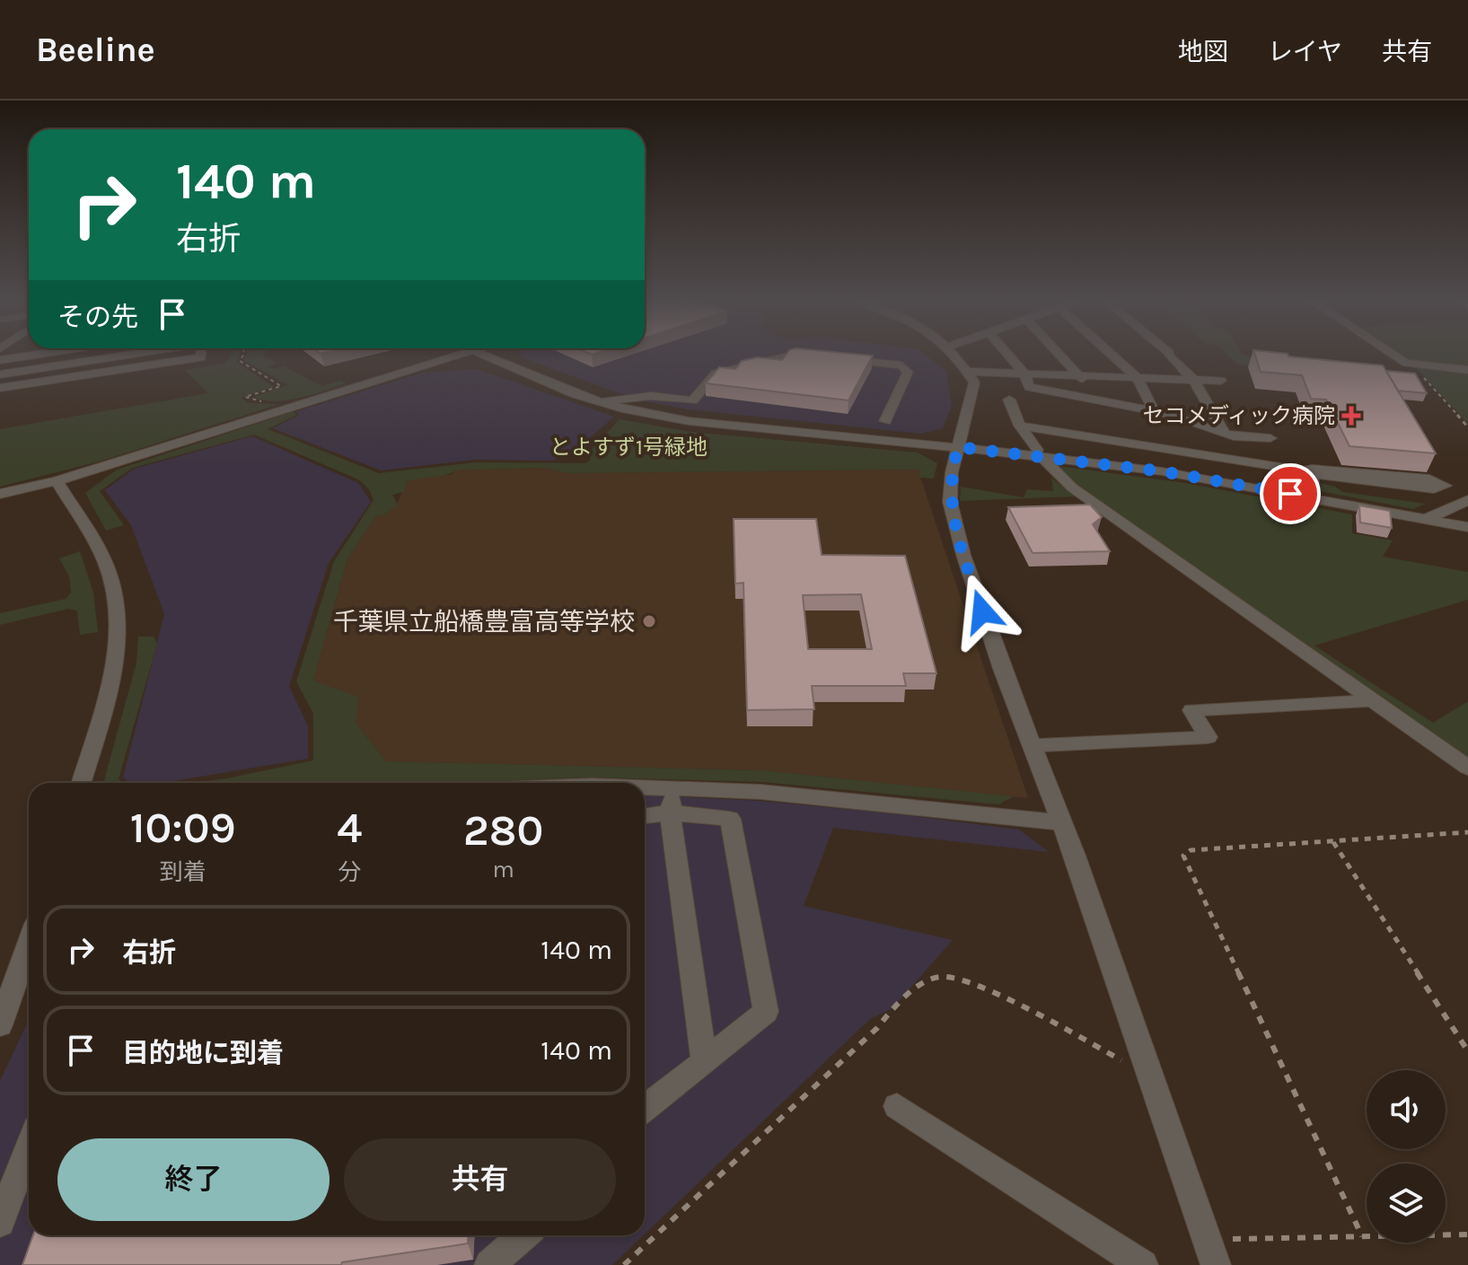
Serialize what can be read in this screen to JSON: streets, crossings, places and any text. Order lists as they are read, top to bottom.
{
  "parks": ["とよすず1号緑地"],
  "places": {
    "health": ["セコメディック病院"],
    "other": ["千葉県立船橋豊富高等学校"]
  },
  "page": {
    "header": "Beeline",
    "nav": ["地図", "レイヤ", "共有"],
    "turn": ["140 m", "右折"],
    "then": "その先",
    "eta": [
      "10:09",
      "到着",
      "4",
      "分",
      "280",
      "m"
    ],
    "list": [
      {
        "name": "右折",
        "value": "140 m"
      },
      {
        "name": "目的地に到着",
        "value": "140 m"
      }
    ],
    "buttons": ["終了", "共有"]
  }
}
